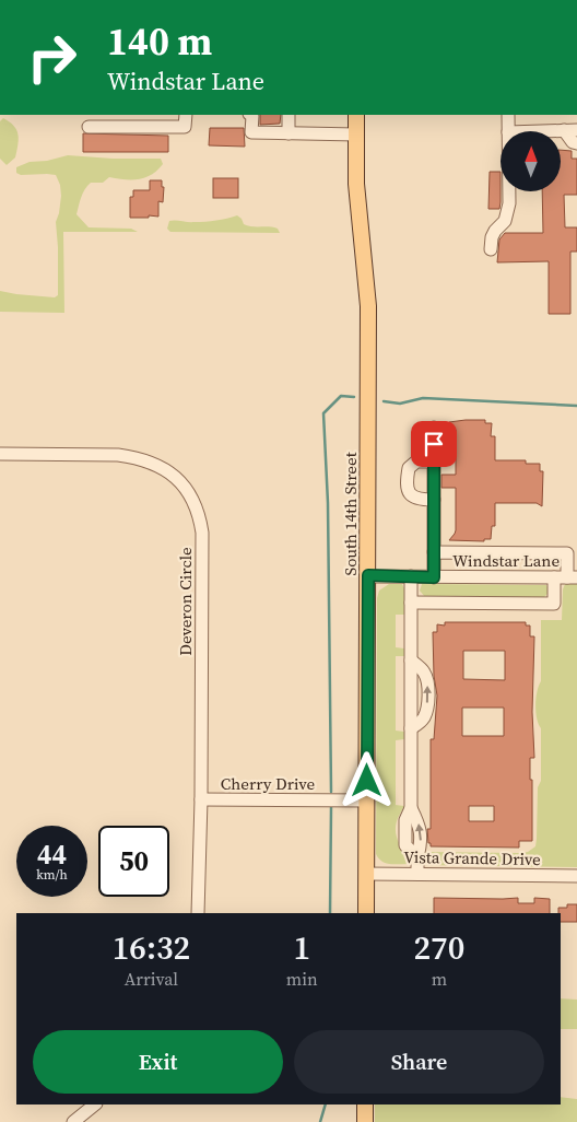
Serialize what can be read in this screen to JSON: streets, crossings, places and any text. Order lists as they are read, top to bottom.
{
  "streets": {
    "main road": ["South 14th Street"],
    "street": [
      "Windstar Lane",
      "Deveron Circle",
      "Cherry Drive",
      "Vista Grande Drive"
    ]
  },
  "crossings": [
    ["South 14th Street", "Windstar Lane"],
    ["South 14th Street", "Cherry Drive"],
    ["South 14th Street", "Vista Grande Drive"],
    ["Deveron Circle", "Cherry Drive"]
  ],
  "north": "top",
  "page": {
    "turn": ["140 m", "Windstar Lane"],
    "speed": "44 km/h",
    "limit": "50",
    "eta": [
      "16:32",
      "Arrival",
      "1",
      "min",
      "270",
      "m"
    ],
    "buttons": ["Exit", "Share"]
  }
}
